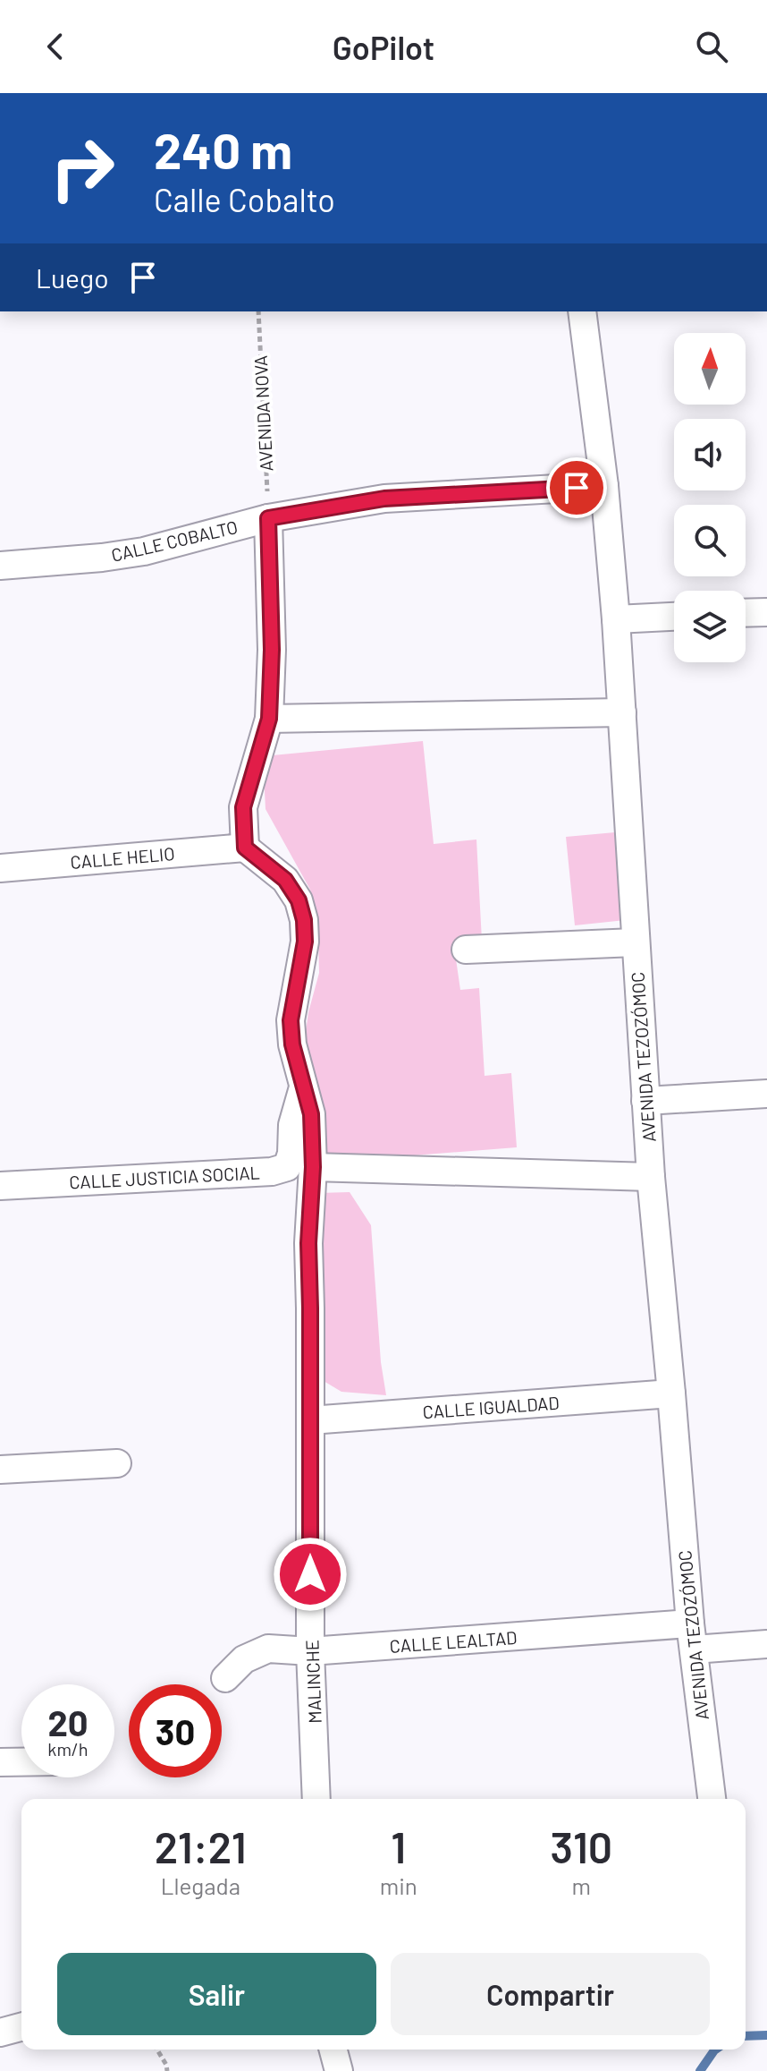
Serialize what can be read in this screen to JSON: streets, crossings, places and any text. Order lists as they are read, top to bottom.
{
  "streets": {
    "street": [
      "CALLE COBALTO",
      "CALLE HELIO",
      "AVENIDA TEZOZÓMOC",
      "CALLE JUSTICIA SOCIAL",
      "CALLE IGUALDAD",
      "CALLE LEALTAD",
      "MALINCHE"
    ],
    "path": ["AVENIDA NOVA"]
  },
  "crossings": [
    ["AVENIDA NOVA", "CALLE COBALTO"],
    ["CALLE COBALTO", "AVENIDA TEZOZÓMOC"],
    ["CALLE HELIO", "MALINCHE"],
    ["AVENIDA TEZOZÓMOC", "CALLE IGUALDAD"],
    ["AVENIDA TEZOZÓMOC", "CALLE LEALTAD"],
    ["CALLE JUSTICIA SOCIAL", "MALINCHE"],
    ["CALLE IGUALDAD", "MALINCHE"],
    ["CALLE LEALTAD", "MALINCHE"]
  ],
  "north": "top",
  "page": {
    "header": "GoPilot",
    "turn": ["240 m", "Calle Cobalto"],
    "then": "Luego",
    "speed": "20 km/h",
    "limit": "30",
    "eta": [
      "21:21",
      "Llegada",
      "1",
      "min",
      "310",
      "m"
    ],
    "buttons": ["Salir", "Compartir"]
  }
}
